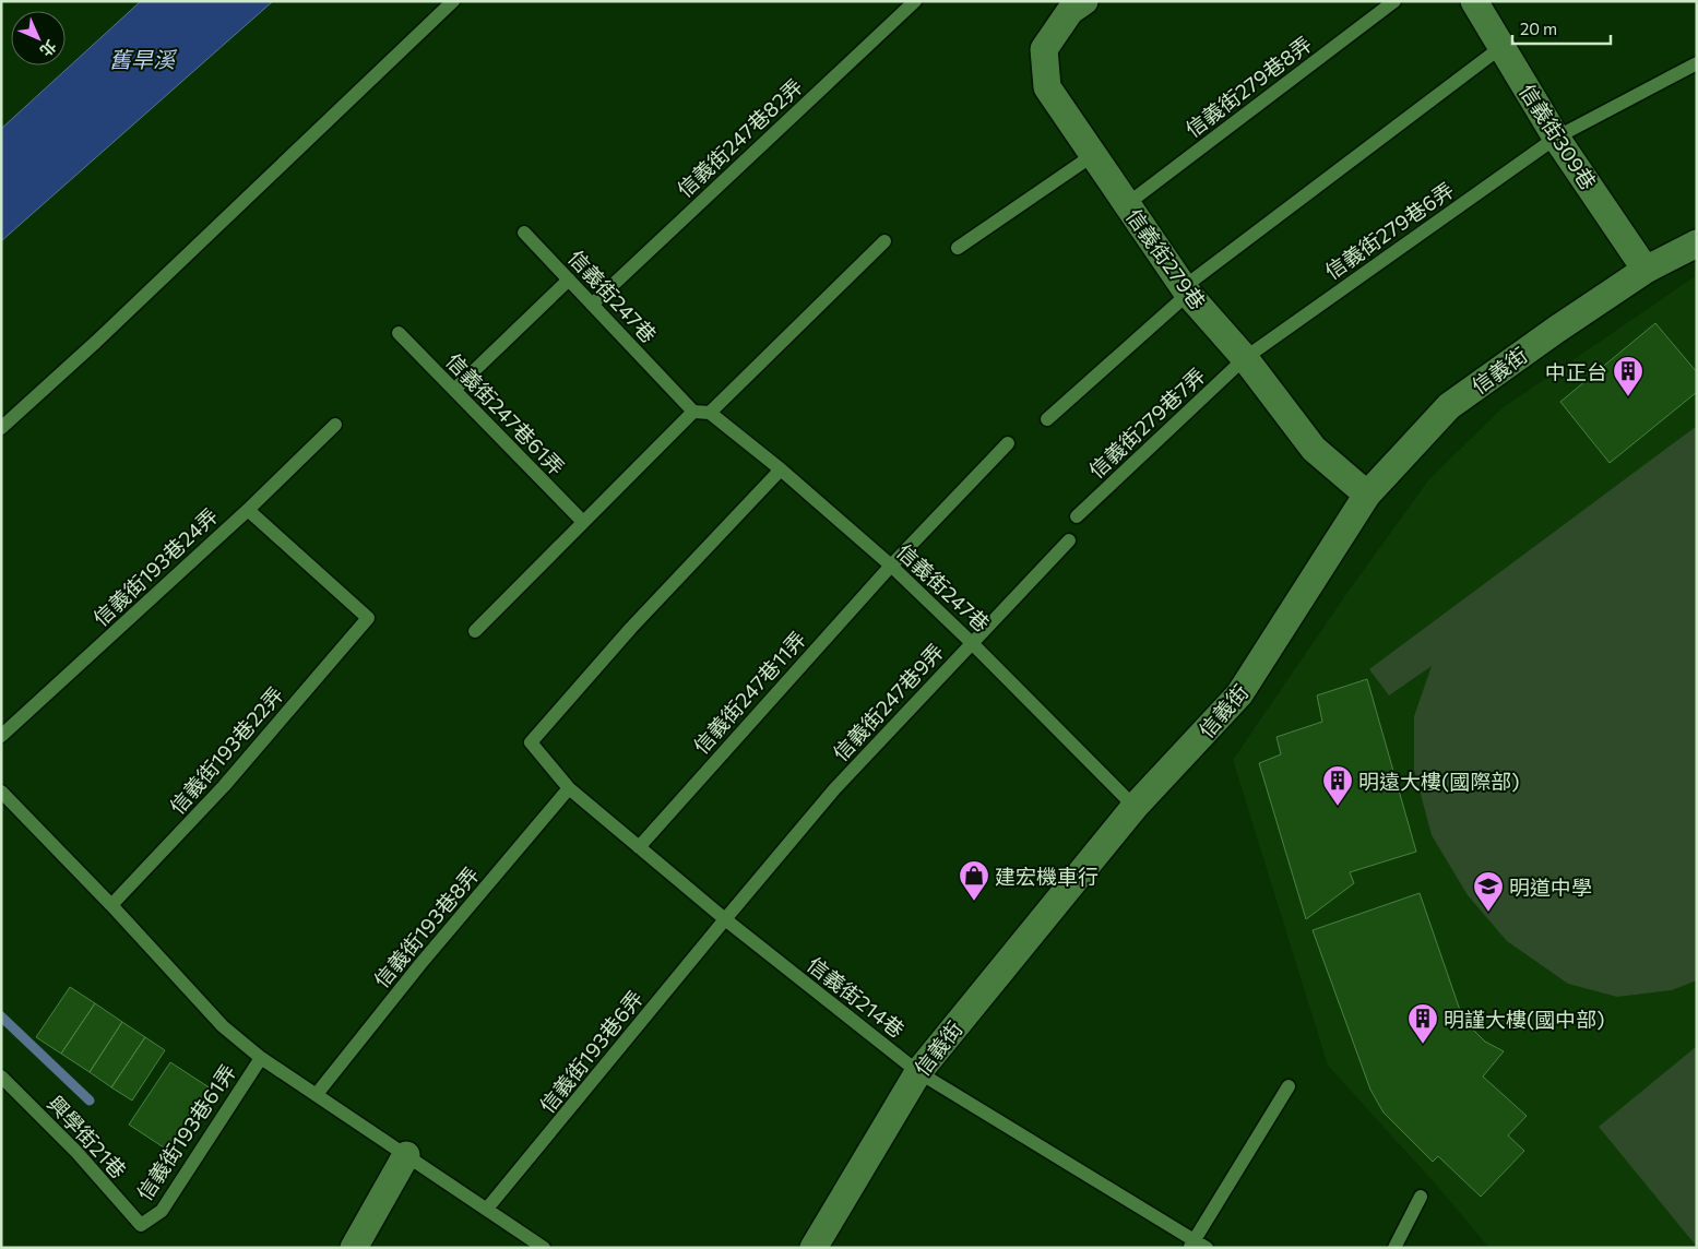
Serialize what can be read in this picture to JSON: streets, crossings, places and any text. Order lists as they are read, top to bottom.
{
  "streets": {
    "street": ["信義街309巷", "信義街279巷", "信義街"],
    "lane": [
      "信義街279巷8弄",
      "信義街247巷82弄",
      "信義街279巷6弄",
      "信義街247巷",
      "信義街247巷61弄",
      "信義街279巷7弄",
      "信義街193巷24弄",
      "信義街247巷11弄",
      "信義街247巷9弄",
      "信義街193巷22弄",
      "信義街193巷8弄",
      "信義街214巷",
      "信義街193巷6弄",
      "信義街193巷61弄",
      "興學街21巷"
    ]
  },
  "crossings": [
    ["信義街279巷8弄", "信義街279巷"],
    ["信義街309巷", "信義街279巷6弄"],
    ["信義街309巷", "信義街"],
    ["信義街247巷82弄", "信義街247巷"],
    ["信義街279巷6弄", "信義街279巷"],
    ["信義街279巷6弄", "信義街279巷7弄"],
    ["信義街279巷", "信義街"],
    ["信義街279巷", "信義街279巷7弄"],
    ["信義街247巷", "信義街"],
    ["信義街247巷", "信義街247巷11弄"],
    ["信義街247巷", "信義街247巷9弄"],
    ["信義街247巷", "信義街214巷"],
    ["信義街", "信義街214巷"],
    ["信義街193巷24弄", "信義街193巷22弄"],
    ["信義街247巷11弄", "信義街214巷"],
    ["信義街247巷9弄", "信義街214巷"],
    ["信義街247巷9弄", "信義街193巷6弄"],
    ["信義街193巷8弄", "信義街214巷"],
    ["信義街214巷", "信義街193巷6弄"],
    ["信義街193巷61弄", "興學街21巷"]
  ],
  "water": ["舊旱溪"],
  "places": {
    "building": ["中正台", "明遠大樓(國際部)", "明謹大樓(國中部)"],
    "shop": ["建宏機車行"],
    "school or university": ["明道中學"]
  },
  "scale_bar": "20 m",
  "north": "bottom right"
}
